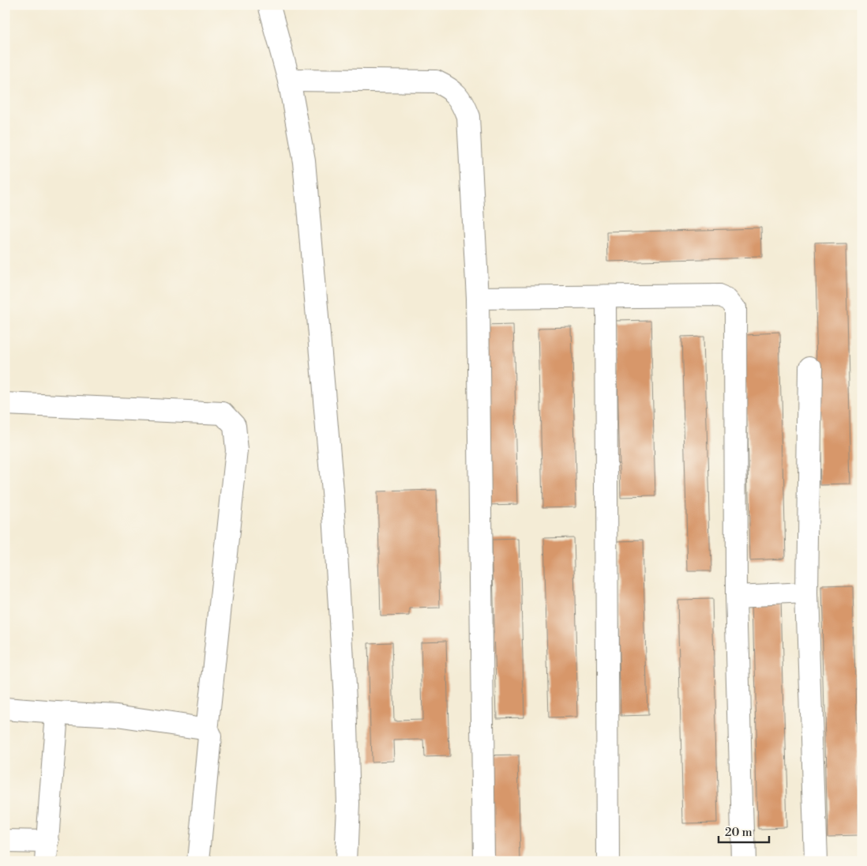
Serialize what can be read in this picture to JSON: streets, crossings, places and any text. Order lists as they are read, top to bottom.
{
  "scale_bar": "20 m"
}
